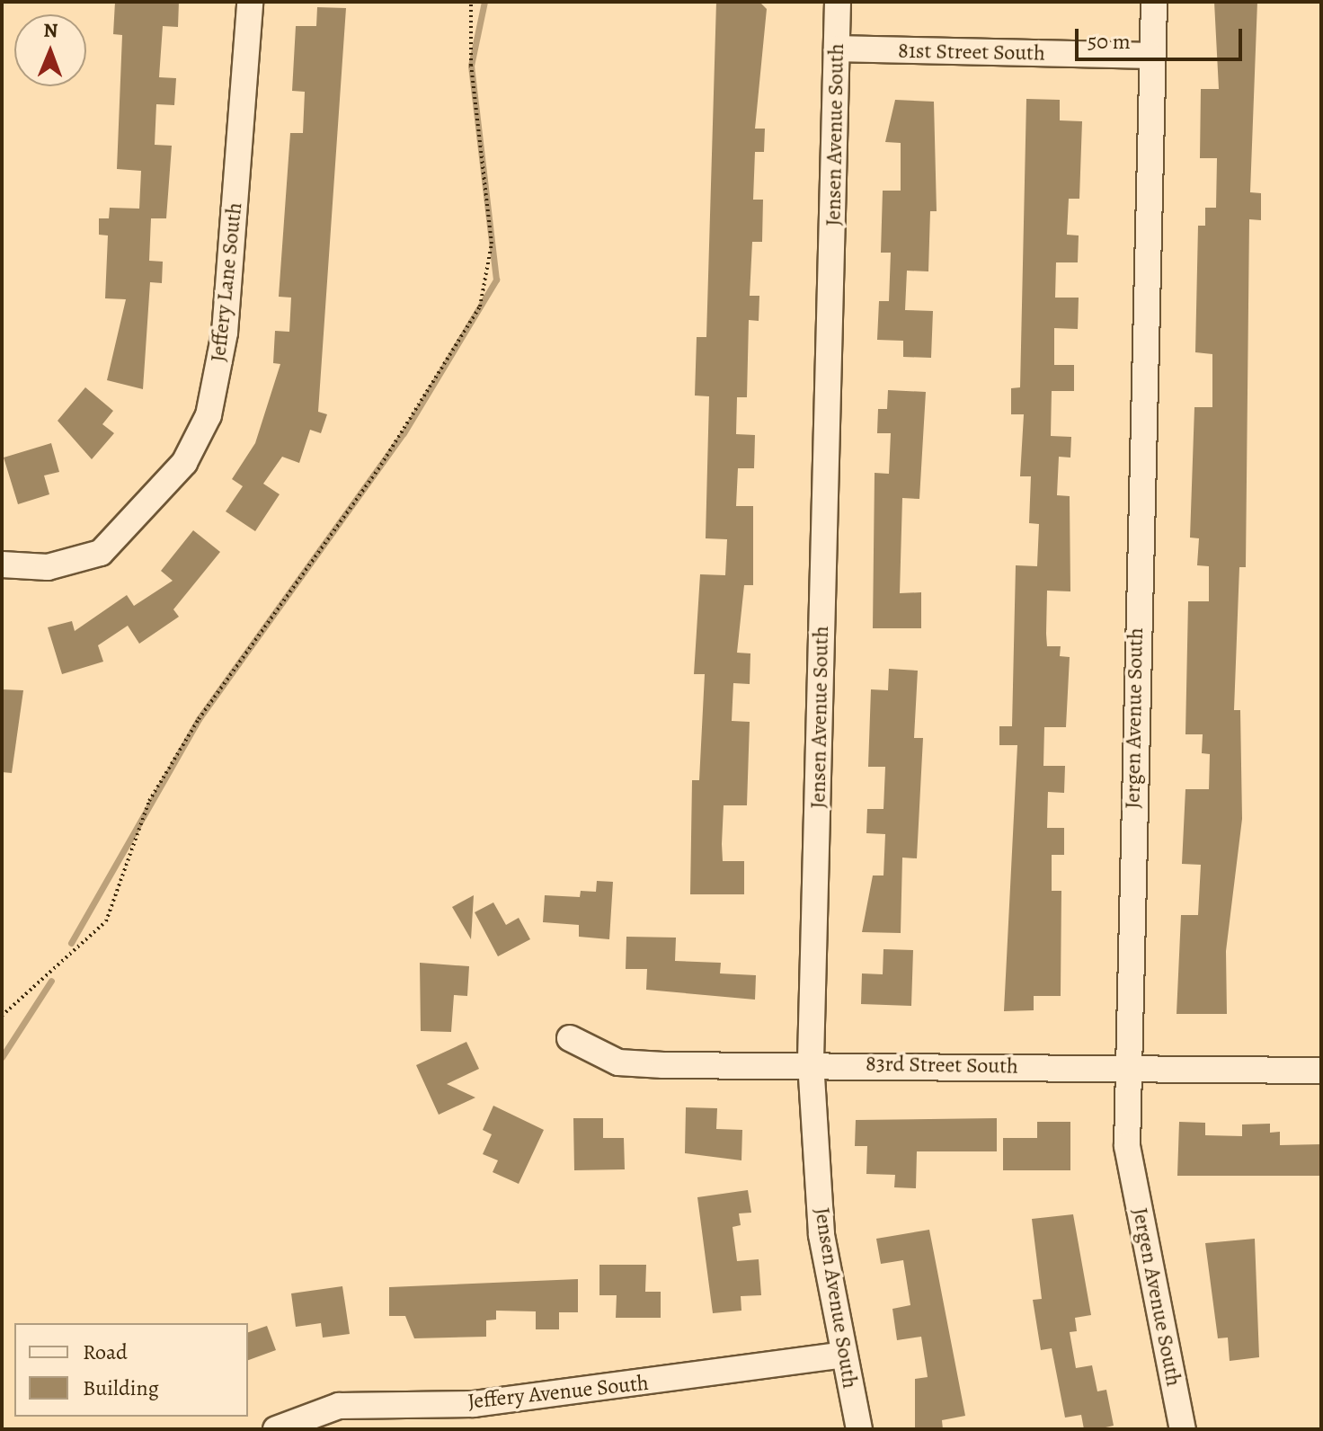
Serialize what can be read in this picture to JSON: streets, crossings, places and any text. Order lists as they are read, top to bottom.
{
  "streets": {
    "street": [
      "81st Street South",
      "Jensen Avenue South",
      "Jeffery Lane South",
      "Jergen Avenue South",
      "83rd Street South",
      "Jeffery Avenue South"
    ]
  },
  "crossings": [
    ["81st Street South", "Jensen Avenue South"],
    ["81st Street South", "Jergen Avenue South"],
    ["Jensen Avenue South", "83rd Street South"],
    ["Jensen Avenue South", "Jeffery Avenue South"],
    ["Jergen Avenue South", "83rd Street South"]
  ],
  "legend": ["Road", "Building"],
  "scale_bar": "50 m",
  "north": "top"
}
